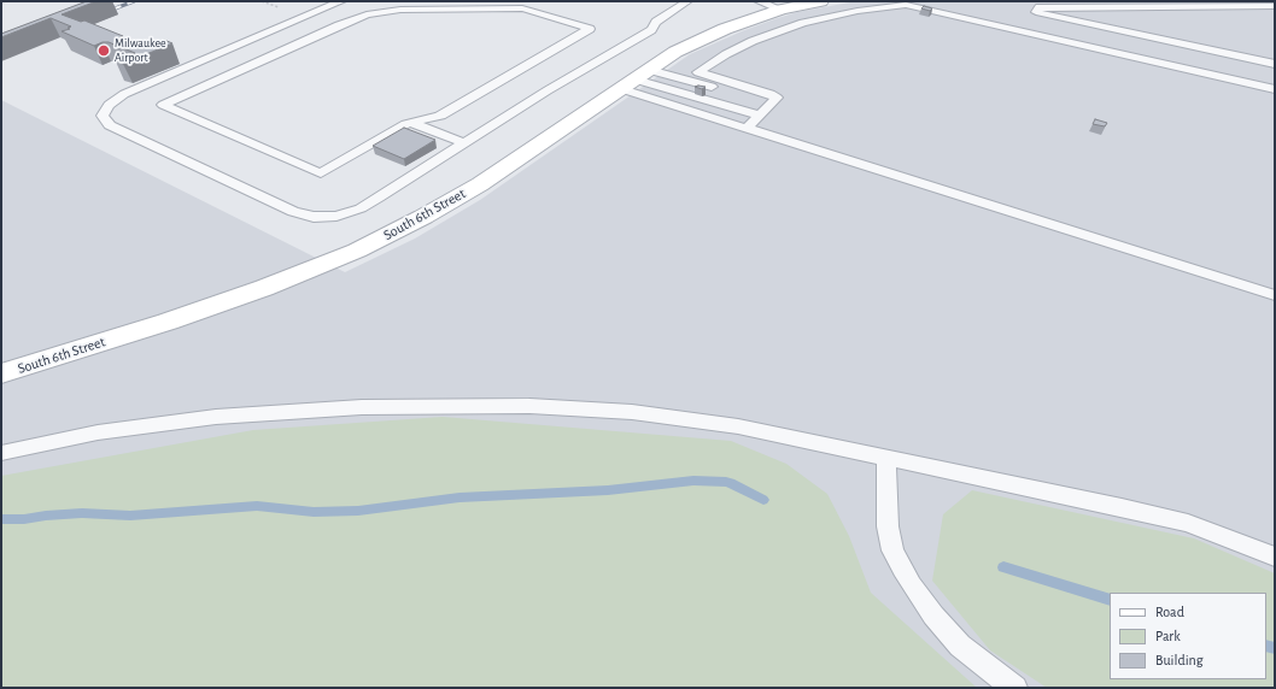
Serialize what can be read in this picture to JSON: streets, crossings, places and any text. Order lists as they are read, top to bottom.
{
  "streets": {
    "street": ["South 6th Street"]
  },
  "places": ["Milwaukee Airport"],
  "legend": ["Road", "Park", "Building"]
}
